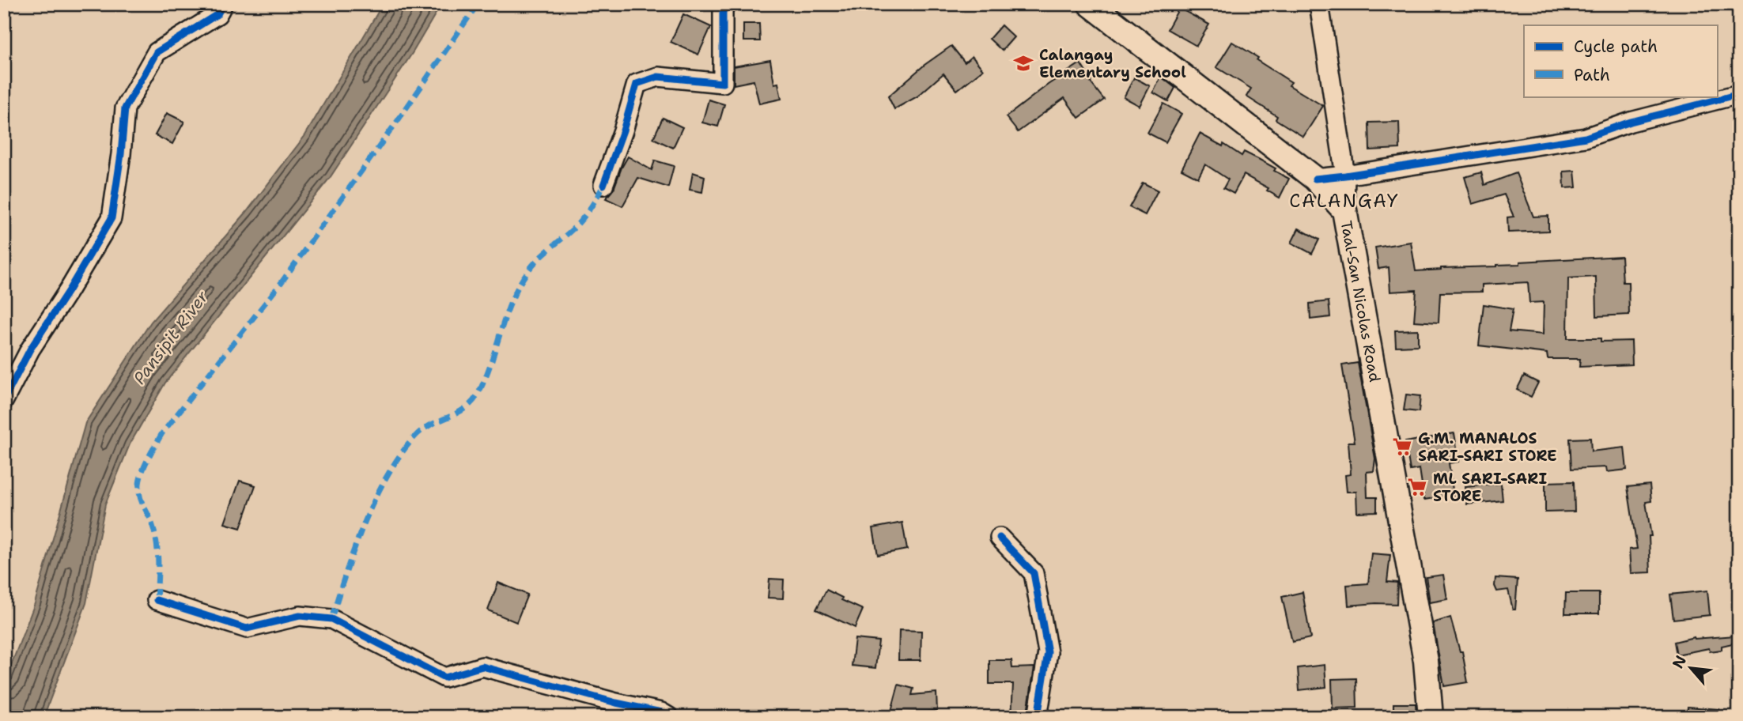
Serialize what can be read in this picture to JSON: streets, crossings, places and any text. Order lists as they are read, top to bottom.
{
  "streets": {
    "main road": ["Taal-San Nicolas Road"]
  },
  "districts": ["CALANGAY"],
  "water": ["Pansipit River"],
  "places": {
    "school or university": ["Calangay Elementary School"],
    "supermarket": ["G.M. MANALOS SARI-SARI STORE", "ML SARI-SARI STORE"]
  },
  "legend": ["Cycle path", "Path"],
  "north": "top left"
}
